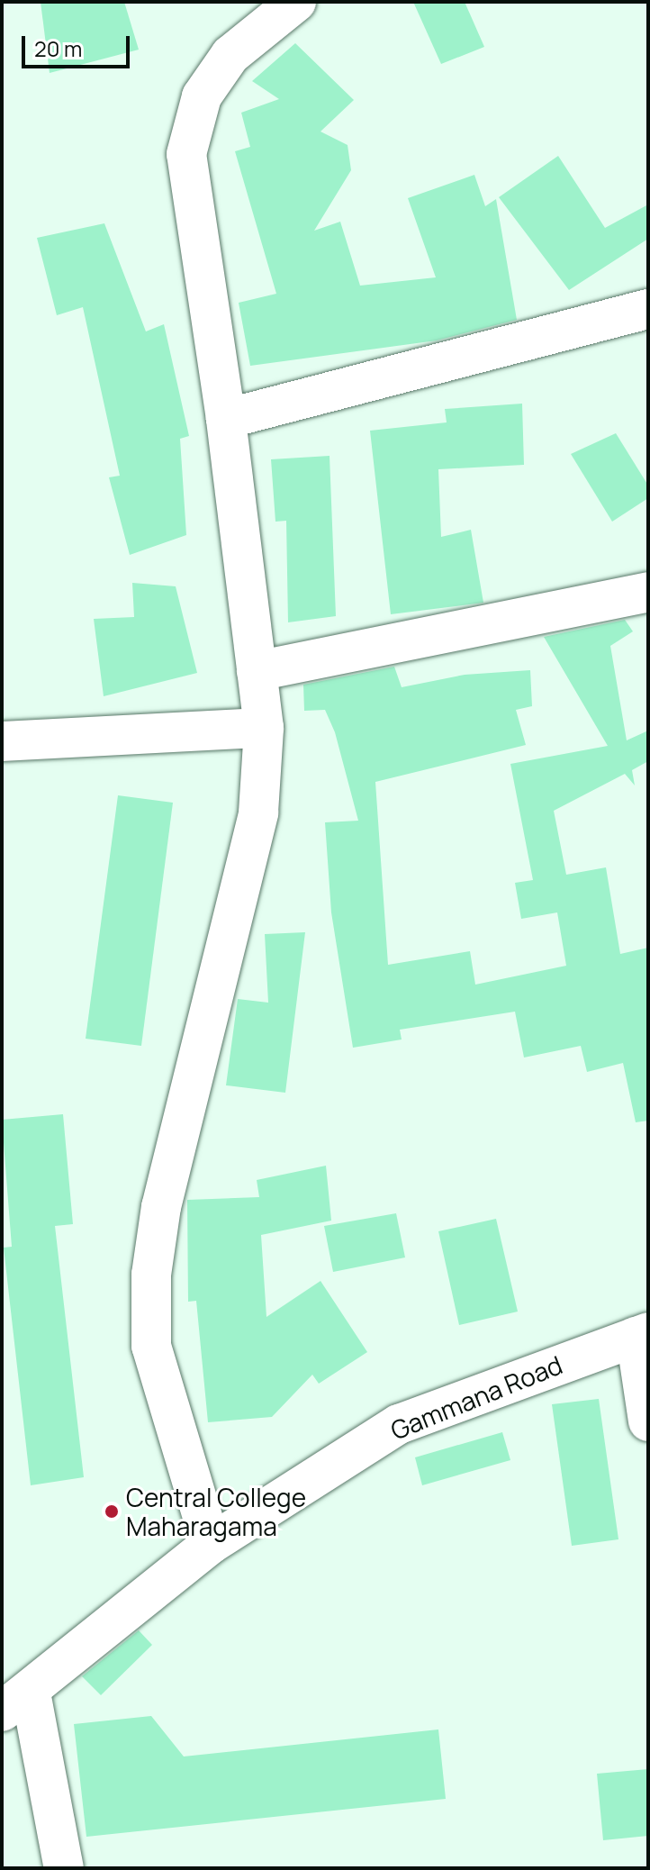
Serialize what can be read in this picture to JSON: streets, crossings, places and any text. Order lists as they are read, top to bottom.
{
  "streets": {
    "street": ["Gammana Road"]
  },
  "places": ["Central College Maharagama"],
  "scale_bar": "20 m"
}
